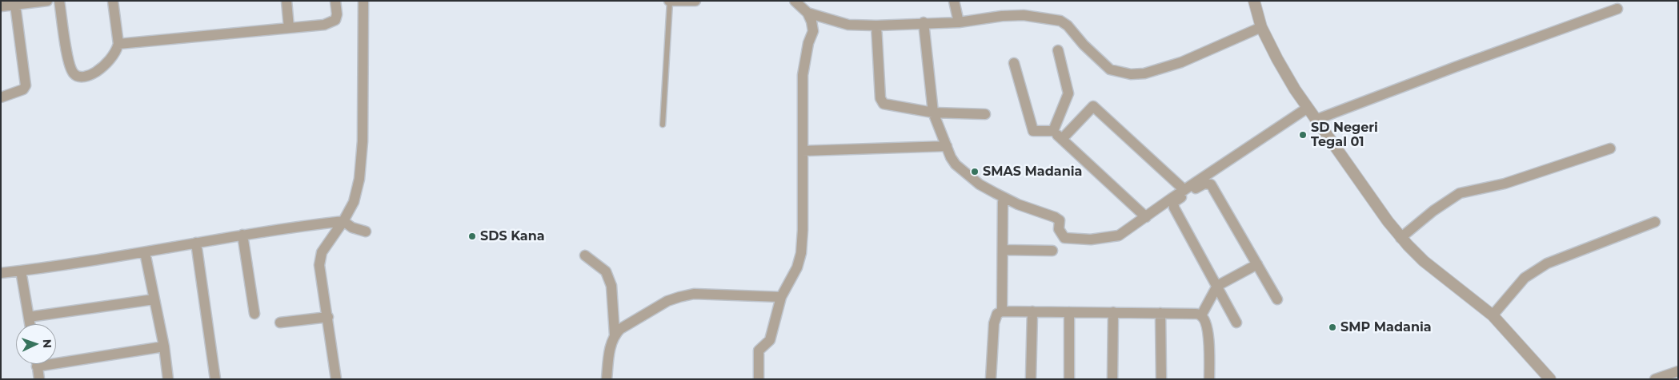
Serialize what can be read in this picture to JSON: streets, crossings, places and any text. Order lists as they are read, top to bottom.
{
  "places": [
    "SD Negeri Tegal 01",
    "SMAS Madania",
    "SDS Kana",
    "SMP Madania"
  ],
  "north": "right"
}
